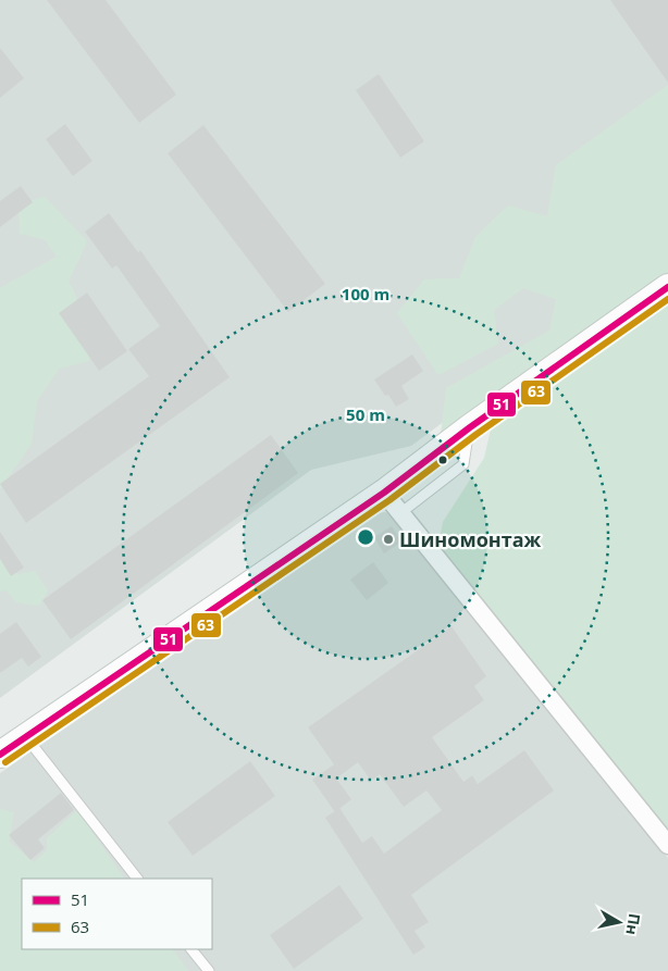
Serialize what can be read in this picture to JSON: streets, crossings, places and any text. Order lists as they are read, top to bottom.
{
  "places": ["Шиномонтаж"],
  "lines": ["transit line 51", "transit line 63"],
  "legend": ["51", "63"],
  "north": "right",
  "rings": ["100 m", "50 m"]
}
